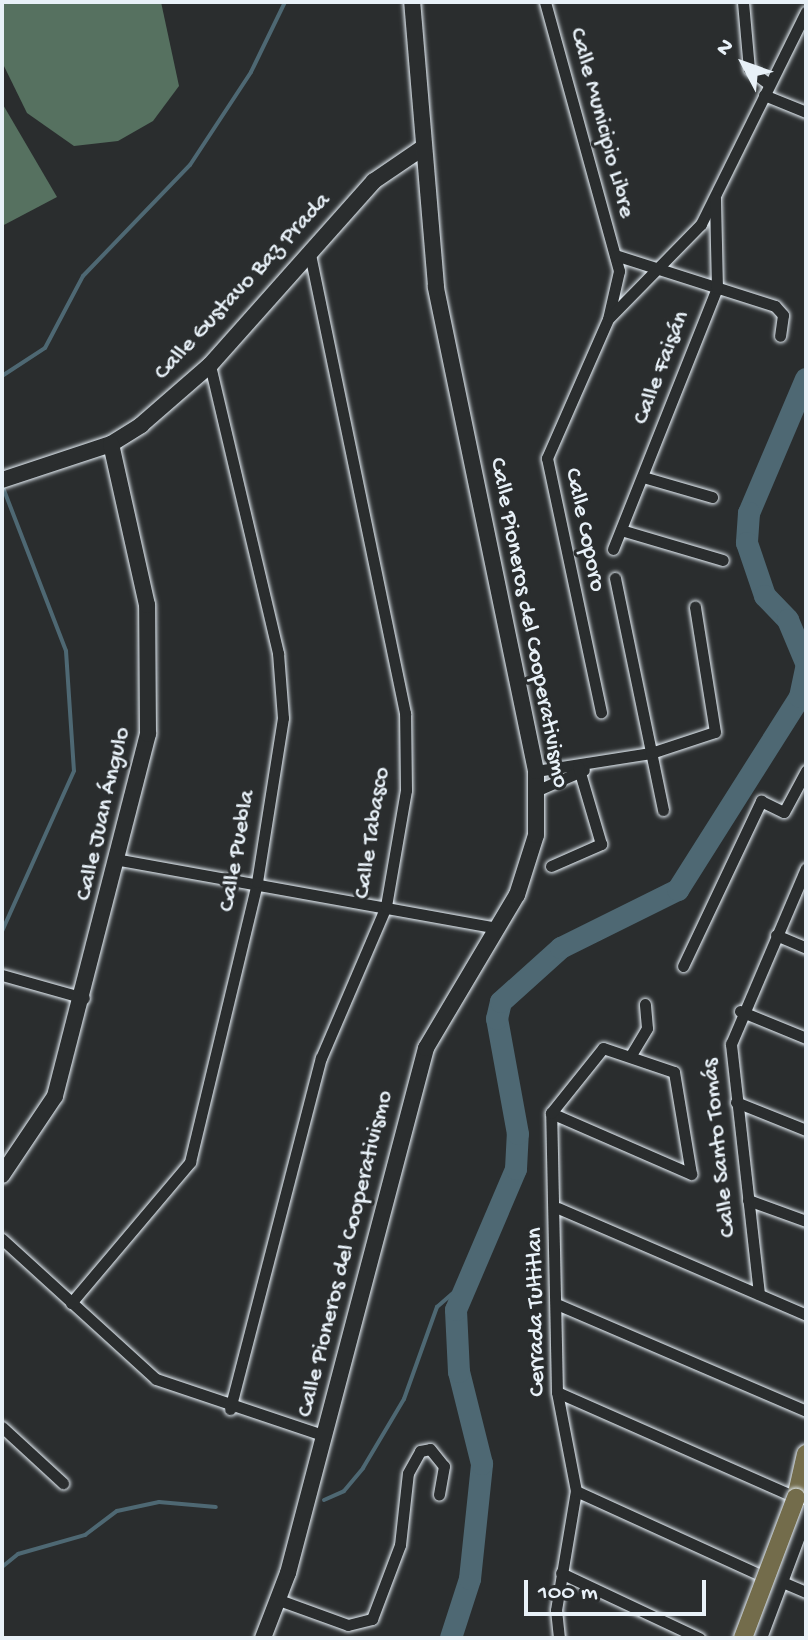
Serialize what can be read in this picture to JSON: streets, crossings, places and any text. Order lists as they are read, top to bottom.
{
  "streets": {
    "street": [
      "Calle Municipio Libre",
      "Calle Gustavo Baz Prada",
      "Calle Faisán",
      "Calle Coporo",
      "Calle Pioneros del Cooperativismo",
      "Calle Juan Ángulo",
      "Calle Tabasco",
      "Calle Puebla",
      "Calle Santo Tomás",
      "Cerrada Tultitlan"
    ]
  },
  "crossings": [
    ["Calle Municipio Libre", "Calle Coporo"],
    ["Calle Gustavo Baz Prada", "Calle Pioneros del Cooperativismo"],
    ["Calle Gustavo Baz Prada", "Calle Juan Ángulo"],
    ["Calle Gustavo Baz Prada", "Calle Tabasco"],
    ["Calle Gustavo Baz Prada", "Calle Puebla"],
    ["Calle Faisán", "Calle Coporo"]
  ],
  "scale_bar": "100 m",
  "north": "top left"
}
